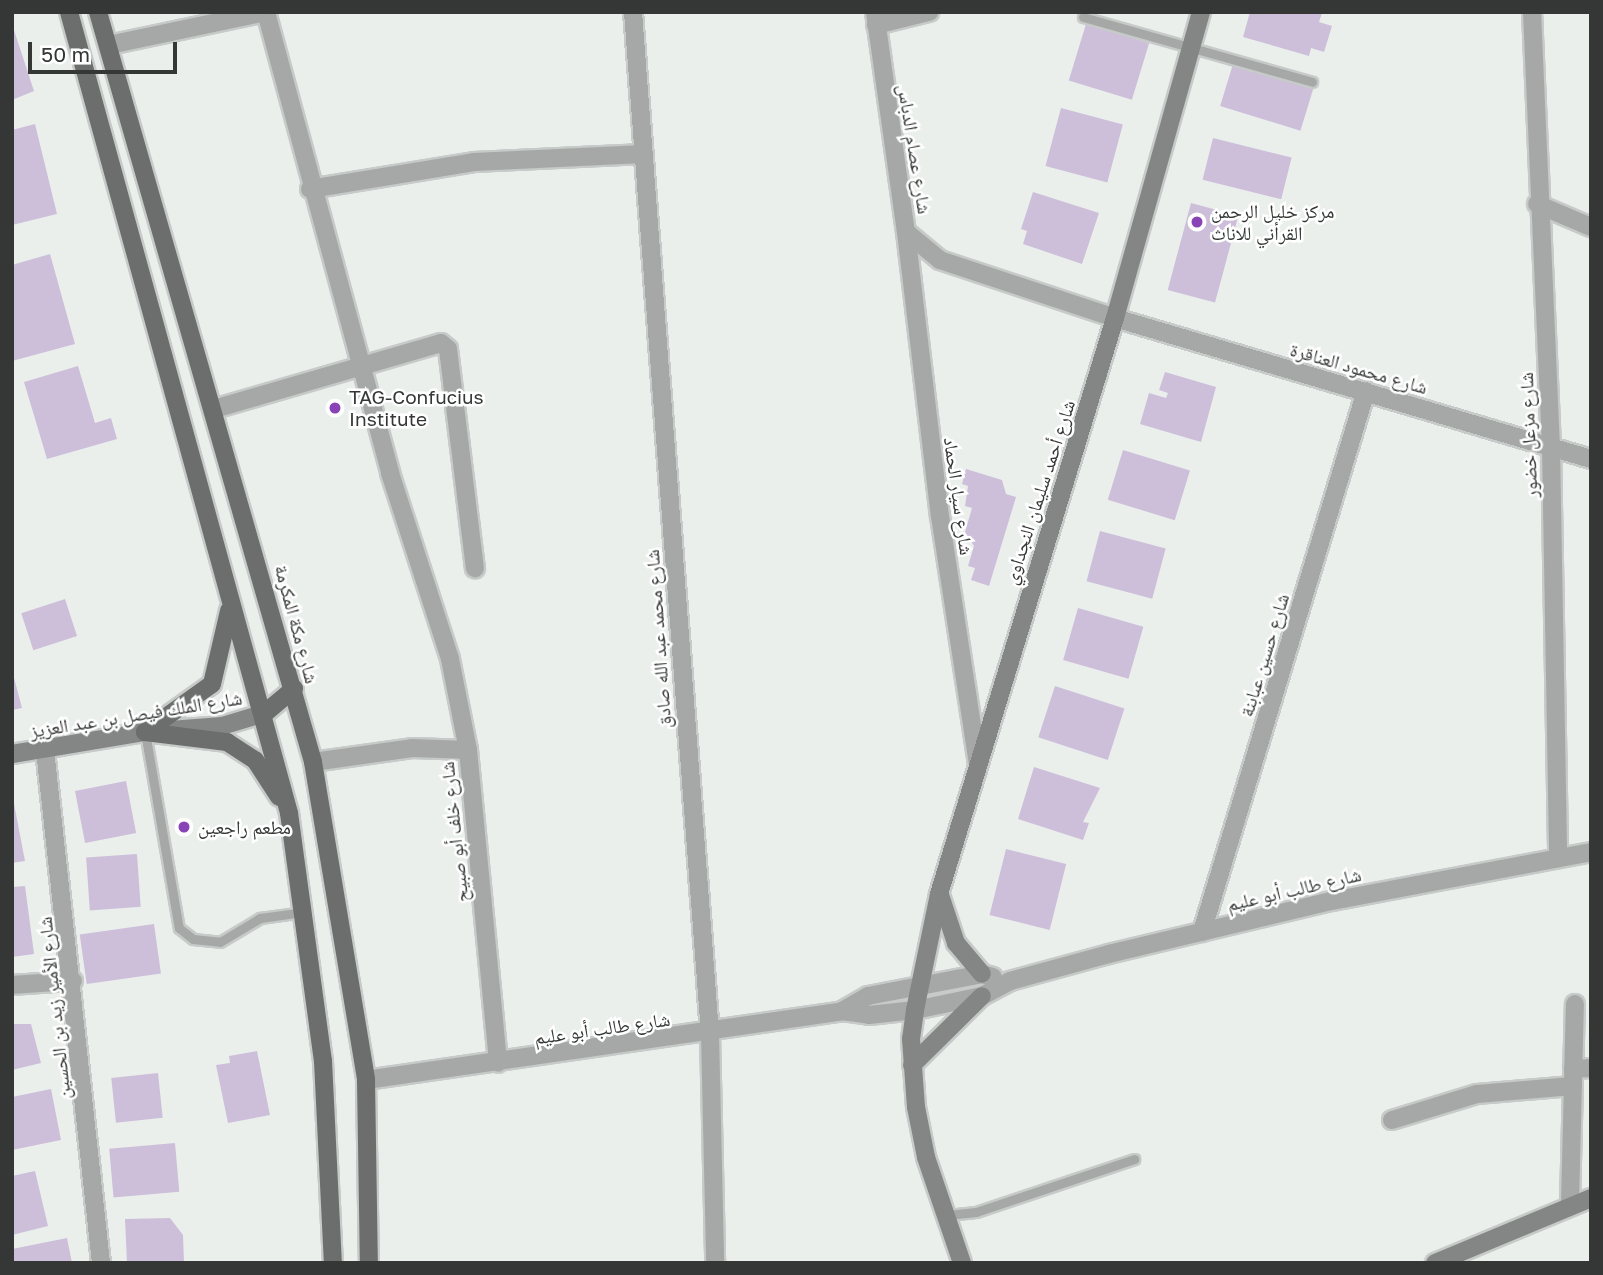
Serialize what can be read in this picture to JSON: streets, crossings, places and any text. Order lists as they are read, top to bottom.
{
  "streets": {
    "main road": ["شارع مكة المكرمة"],
    "street": [
      "شارع عصام الدباس",
      "شارع محمود العناقرة",
      "شارع مزعل خضور",
      "شارع أحمد سليمان النجداوي",
      "شارع سيار الحماد",
      "شارع محمد عبد الله صادق",
      "شارع حسين عبابنة",
      "شارع الملك فيصل بن عبد العزيز",
      "شارع خلف أبو صبيح",
      "شارع طالب أبو عليم",
      "شارع الأمير زيد بن الحسين"
    ]
  },
  "crossings": [
    ["شارع عصام الدباس", "شارع محمود العناقرة"],
    ["شارع عصام الدباس", "شارع أحمد سليمان النجداوي"],
    ["شارع عصام الدباس", "شارع سيار الحماد"],
    ["شارع محمود العناقرة", "شارع مزعل خضور"],
    ["شارع محمود العناقرة", "شارع أحمد سليمان النجداوي"],
    ["شارع محمود العناقرة", "شارع حسين عبابنة"],
    ["شارع مزعل خضور", "شارع طالب أبو عليم"],
    ["شارع أحمد سليمان النجداوي", "شارع سيار الحماد"],
    ["شارع أحمد سليمان النجداوي", "شارع طالب أبو عليم"],
    ["شارع مكة المكرمة", "شارع خلف أبو صبيح"],
    ["شارع مكة المكرمة", "شارع طالب أبو عليم"],
    ["شارع محمد عبد الله صادق", "شارع طالب أبو عليم"],
    ["شارع حسين عبابنة", "شارع طالب أبو عليم"],
    ["شارع الملك فيصل بن عبد العزيز", "شارع الأمير زيد بن الحسين"],
    ["شارع خلف أبو صبيح", "شارع طالب أبو عليم"]
  ],
  "places": ["مركز خليل الرحمن القرأني للاناث", "TAG-Confucius Institute", "مطعم راجعين"],
  "scale_bar": "50 m"
}
